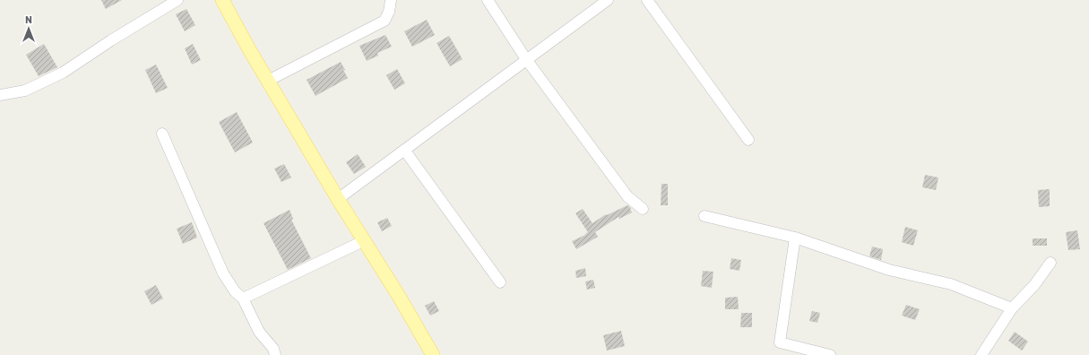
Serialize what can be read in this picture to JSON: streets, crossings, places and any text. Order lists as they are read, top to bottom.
{
  "north": "top"
}
